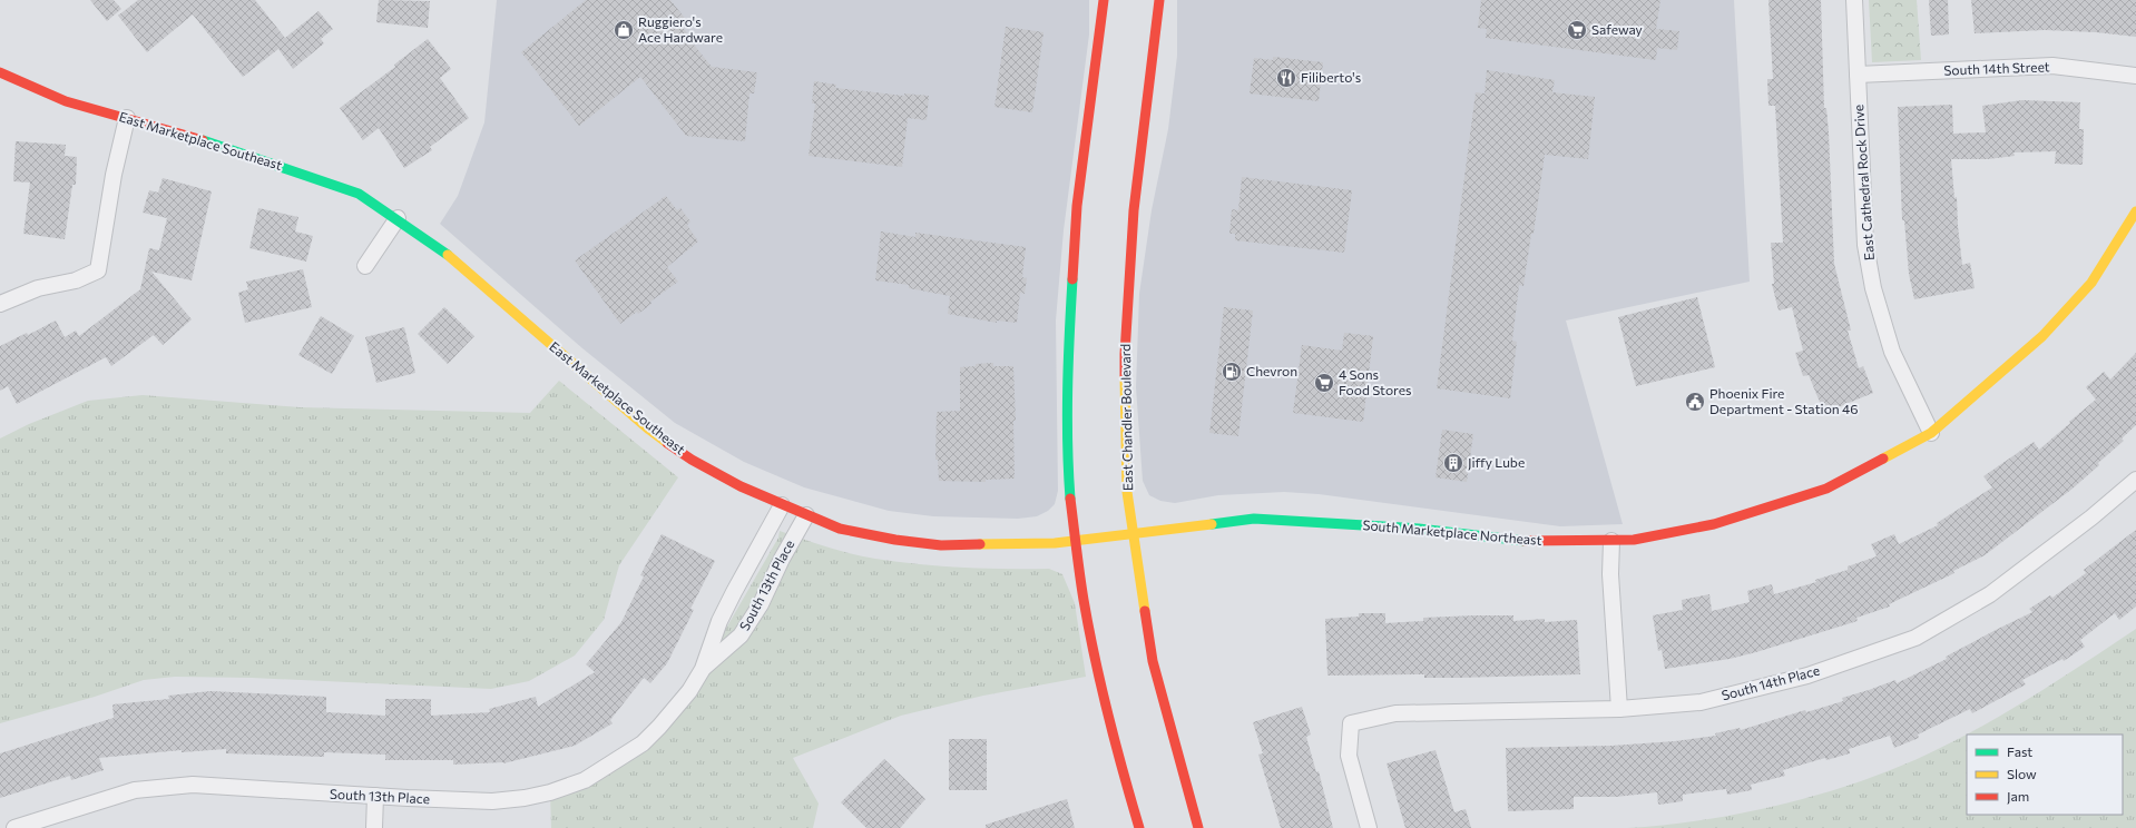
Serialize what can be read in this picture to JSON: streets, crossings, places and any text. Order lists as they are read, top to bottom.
{
  "streets": {
    "street": [
      "South 14th Street",
      "East Marketplace Southeast",
      "East Cathedral Rock Drive",
      "East Chandler Boulevard",
      "South Marketplace Northeast",
      "South 13th Place",
      "South 14th Place"
    ]
  },
  "crossings": [
    ["South 14th Street", "East Cathedral Rock Drive"],
    ["East Marketplace Southeast", "South Marketplace Northeast"],
    ["East Marketplace Southeast", "South 13th Place"],
    ["East Cathedral Rock Drive", "South Marketplace Northeast"],
    ["East Chandler Boulevard", "South Marketplace Northeast"]
  ],
  "places": {
    "shop": ["Ruggiero's Ace Hardware"],
    "supermarket": ["Safeway", "4 Sons Food Stores"],
    "restaurant": ["Filiberto's"],
    "fuel station": ["Chevron"],
    "public building": ["Phoenix Fire Department - Station 46"],
    "building": ["Jiffy Lube"]
  },
  "legend": ["Fast", "Slow", "Jam"]
}
